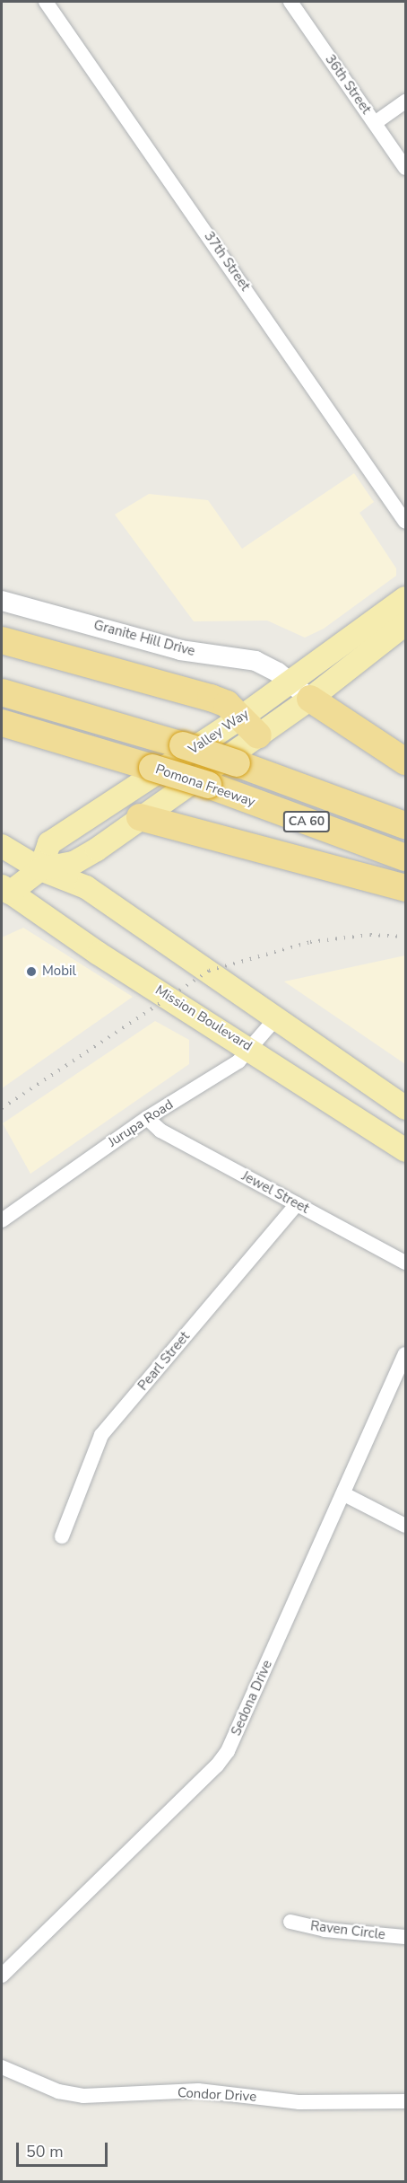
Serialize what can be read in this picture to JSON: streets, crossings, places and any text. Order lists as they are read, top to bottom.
{
  "streets": {
    "highway": ["Pomona Freeway", "CA 60"],
    "main road": ["Valley Way", "Mission Boulevard"],
    "street": [
      "36th Street",
      "37th Street",
      "Granite Hill Drive",
      "Jurupa Road",
      "Jewel Street",
      "Pearl Street",
      "Sedona Drive",
      "Raven Circle",
      "Condor Drive"
    ]
  },
  "crossings": [
    ["Granite Hill Drive", "Valley Way"],
    ["Valley Way", "Mission Boulevard"],
    ["Mission Boulevard", "Jurupa Road"],
    ["Jurupa Road", "Jewel Street"],
    ["Jewel Street", "Pearl Street"]
  ],
  "places": ["Mobil"],
  "scale_bar": "50 m"
}
